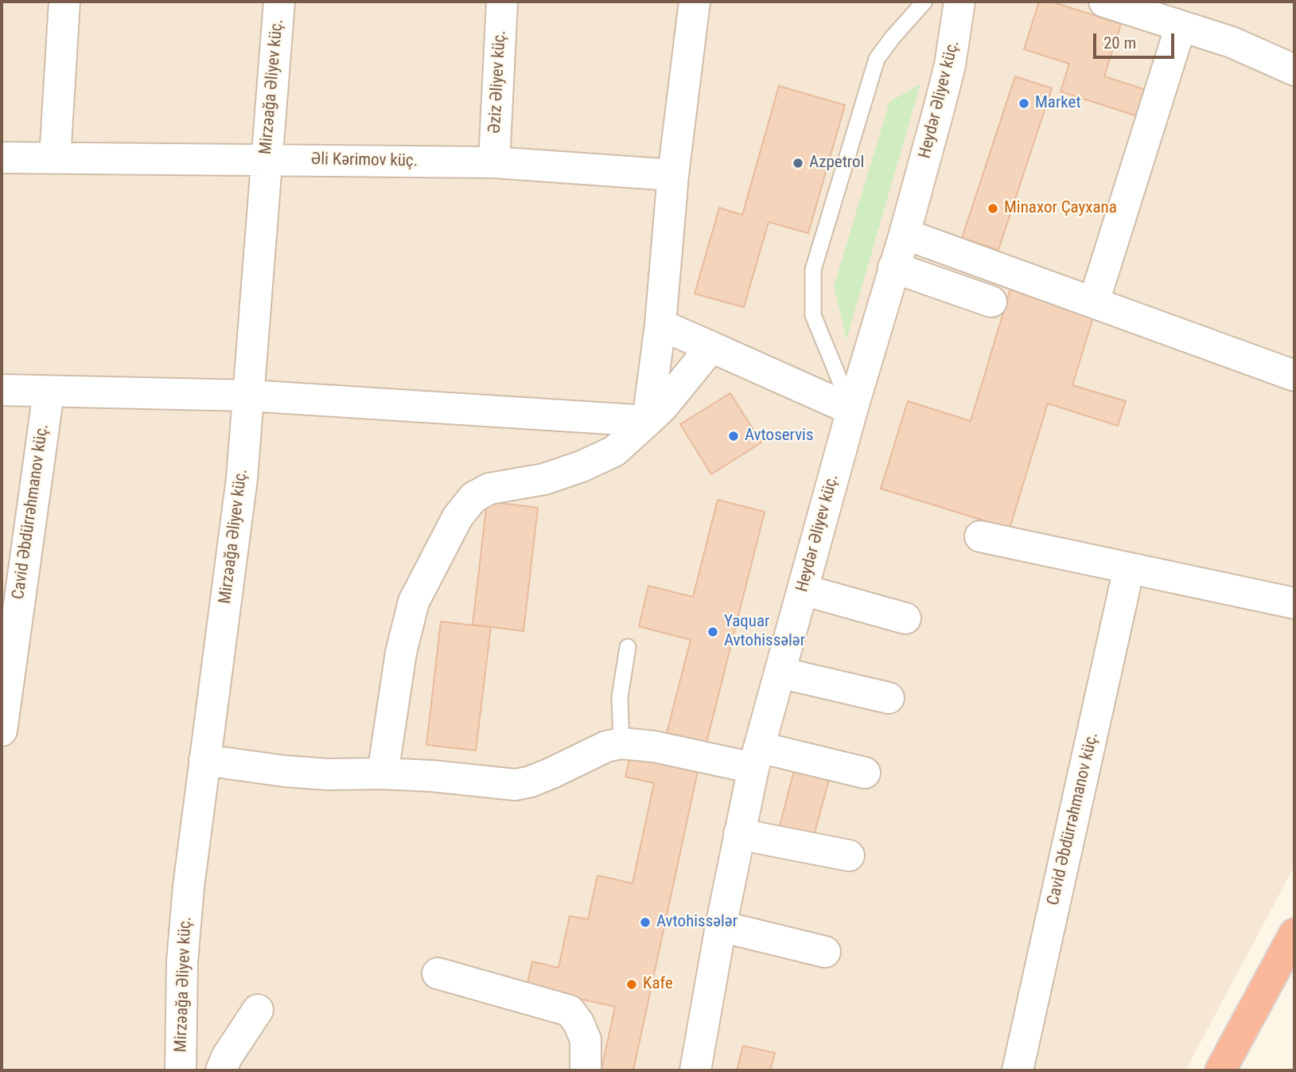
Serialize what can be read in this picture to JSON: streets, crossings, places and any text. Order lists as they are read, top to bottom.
{
  "streets": {
    "street": [
      "Əziz Əliyev küç.",
      "Mirzəağa Əliyev küç.",
      "Heydər Əliyev küç.",
      "Əli Kərimov küç.",
      "Cavid Əbdürrəhmanov küç."
    ]
  },
  "crossings": [
    ["Əziz Əliyev küç.", "Əli Kərimov küç."],
    ["Mirzəağa Əliyev küç.", "Əli Kərimov küç."]
  ],
  "places": [
    "Market",
    "Azpetrol",
    "Minaxor Çayxana",
    "Avtoservis",
    "Yaquar Avtohissələr",
    "Avtohissələr",
    "Kafe"
  ],
  "scale_bar": "20 m"
}
